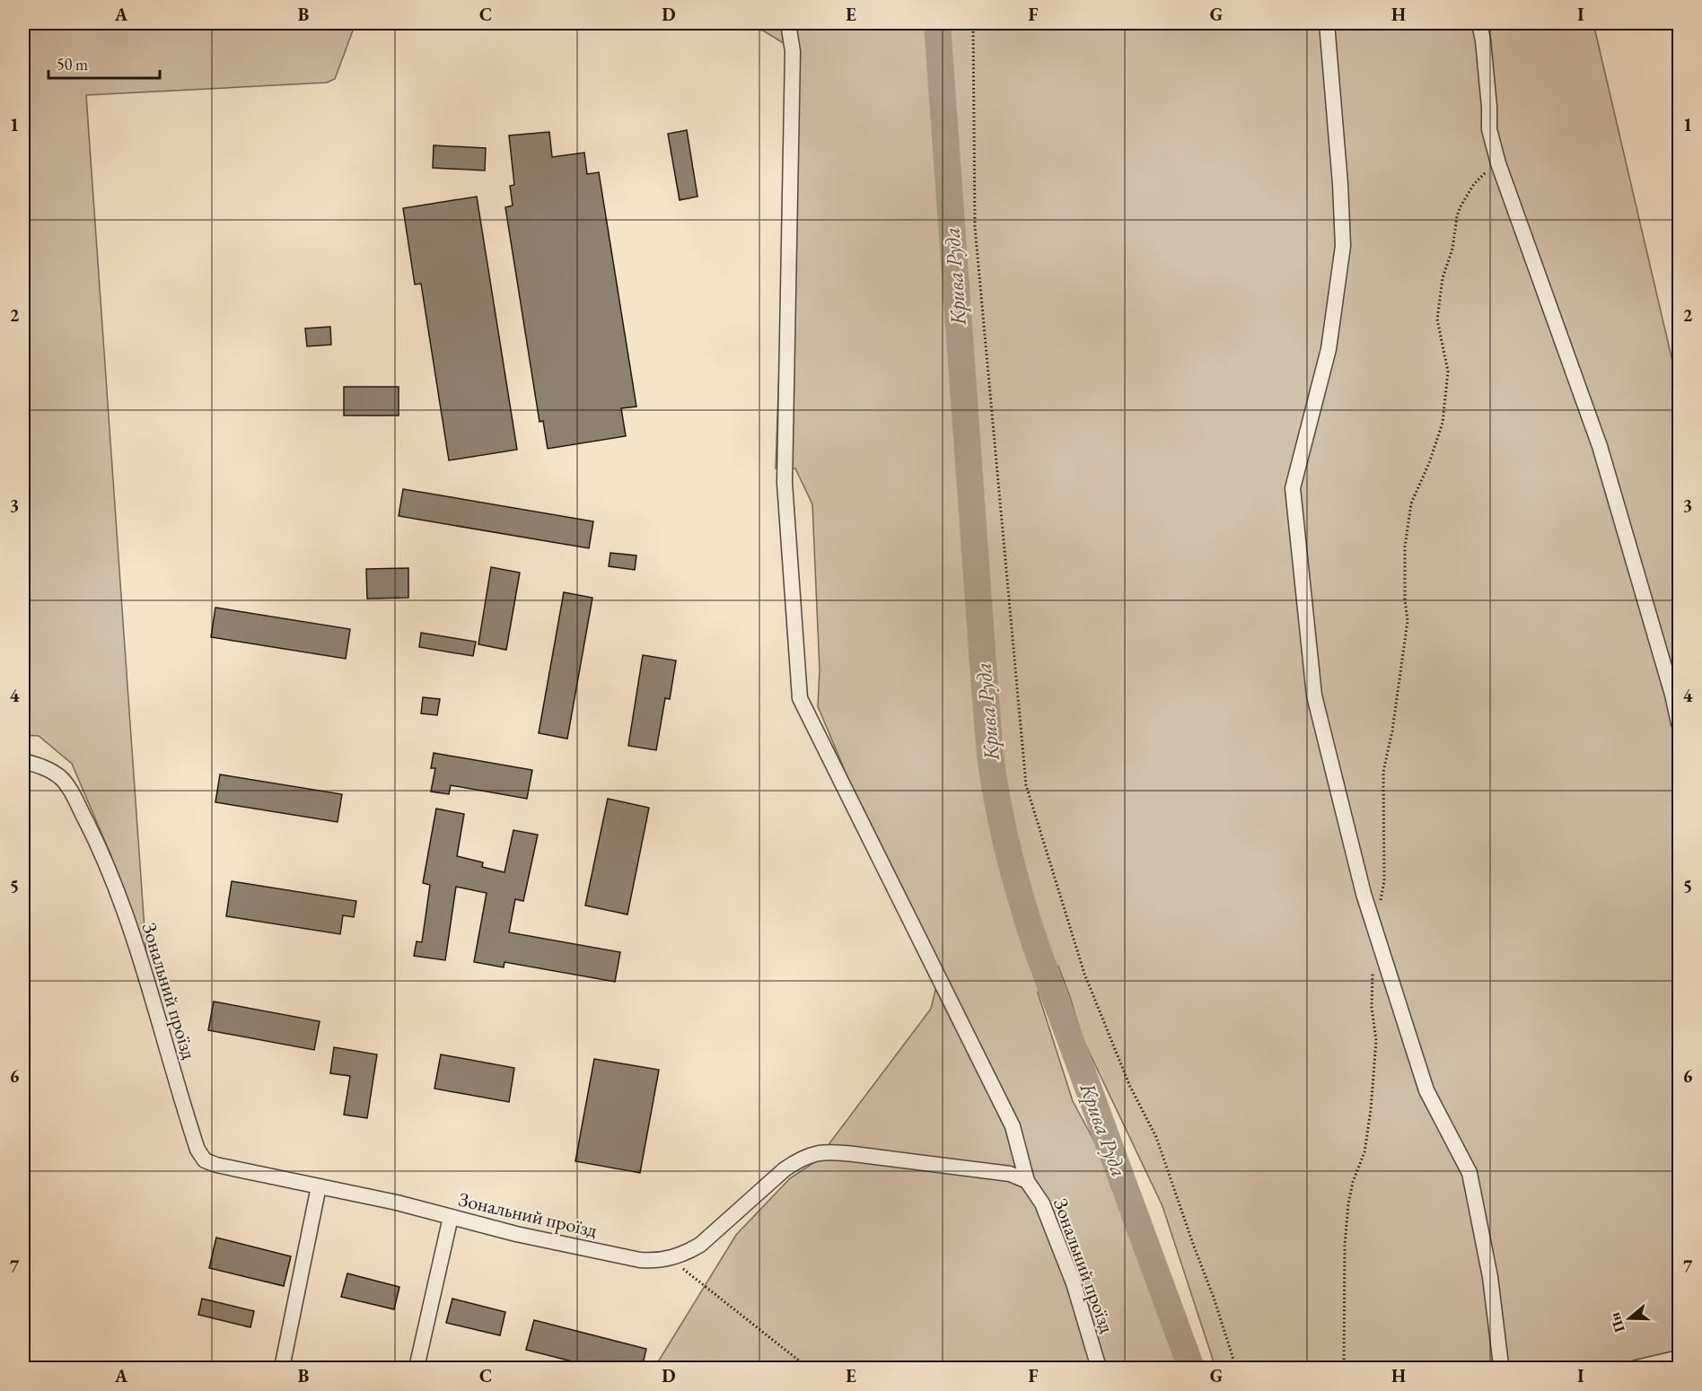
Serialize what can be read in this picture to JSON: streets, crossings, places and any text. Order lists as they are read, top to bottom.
{
  "streets": {
    "street": ["Зональний проїзд"]
  },
  "water": ["Крива Руда"],
  "scale_bar": "50 m",
  "north": "left",
  "grid": {
    "columns": [
      "A",
      "B",
      "C",
      "D",
      "E",
      "F",
      "G",
      "H",
      "I"
    ],
    "rows": [
      "1",
      "2",
      "3",
      "4",
      "5",
      "6",
      "7"
    ]
  }
}
